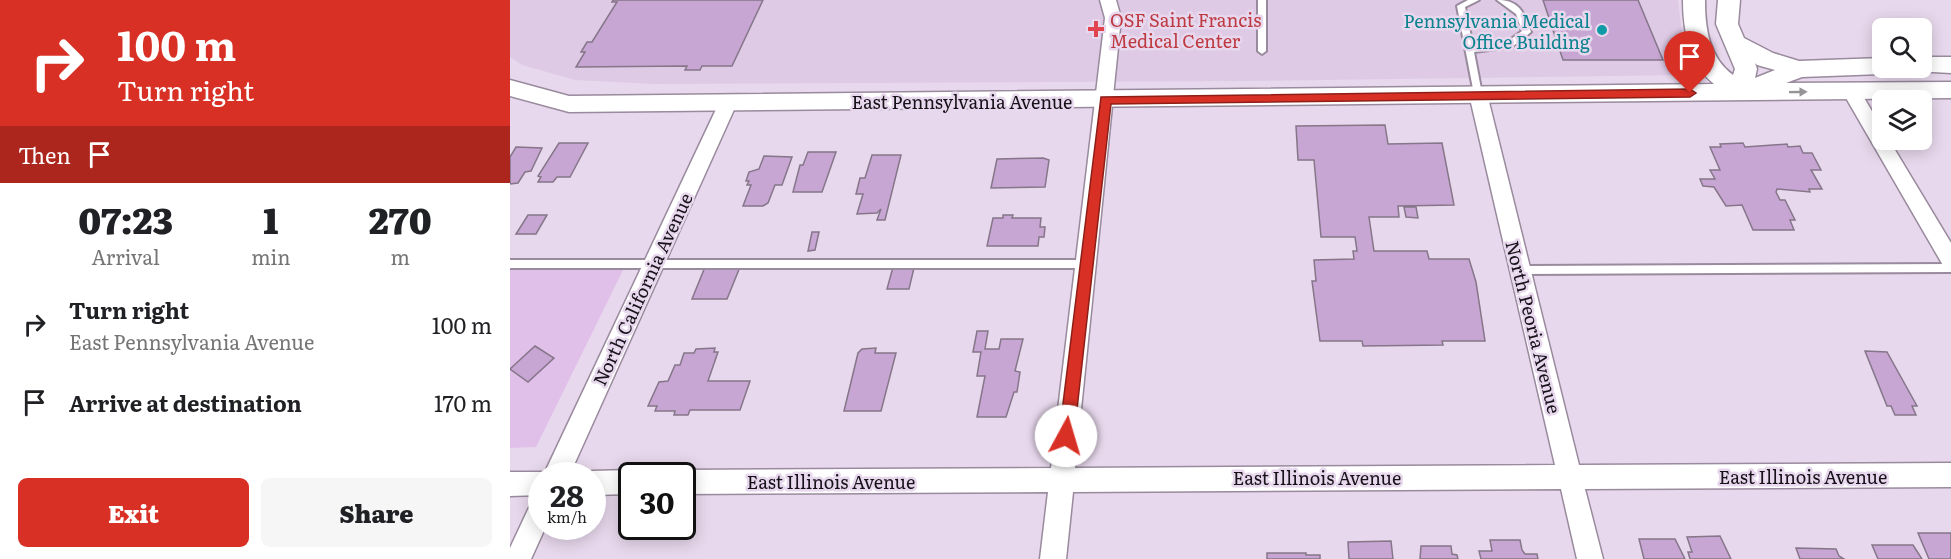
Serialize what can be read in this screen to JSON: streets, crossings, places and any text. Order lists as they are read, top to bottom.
{
  "streets": {
    "street": [
      "East Pennsylvania Avenue",
      "North California Avenue",
      "North Peoria Avenue",
      "East Illinois Avenue"
    ]
  },
  "crossings": [
    ["East Pennsylvania Avenue", "North California Avenue"],
    ["East Pennsylvania Avenue", "North Peoria Avenue"],
    ["North Peoria Avenue", "East Illinois Avenue"]
  ],
  "places": {
    "health": ["OSF Saint Francis Medical Center"],
    "other": ["Pennsylvania Medical Office Building"]
  },
  "page": {
    "turn": ["100 m", "Turn right"],
    "then": "Then",
    "eta": [
      "07:23",
      "Arrival",
      "1",
      "min",
      "270",
      "m"
    ],
    "list": [
      {
        "name": "Turn right",
        "note": "East Pennsylvania Avenue",
        "value": "100 m"
      },
      {
        "name": "Arrive at destination",
        "value": "170 m"
      }
    ],
    "speed": "28 km/h",
    "limit": "30",
    "buttons": ["Exit", "Share"]
  }
}
